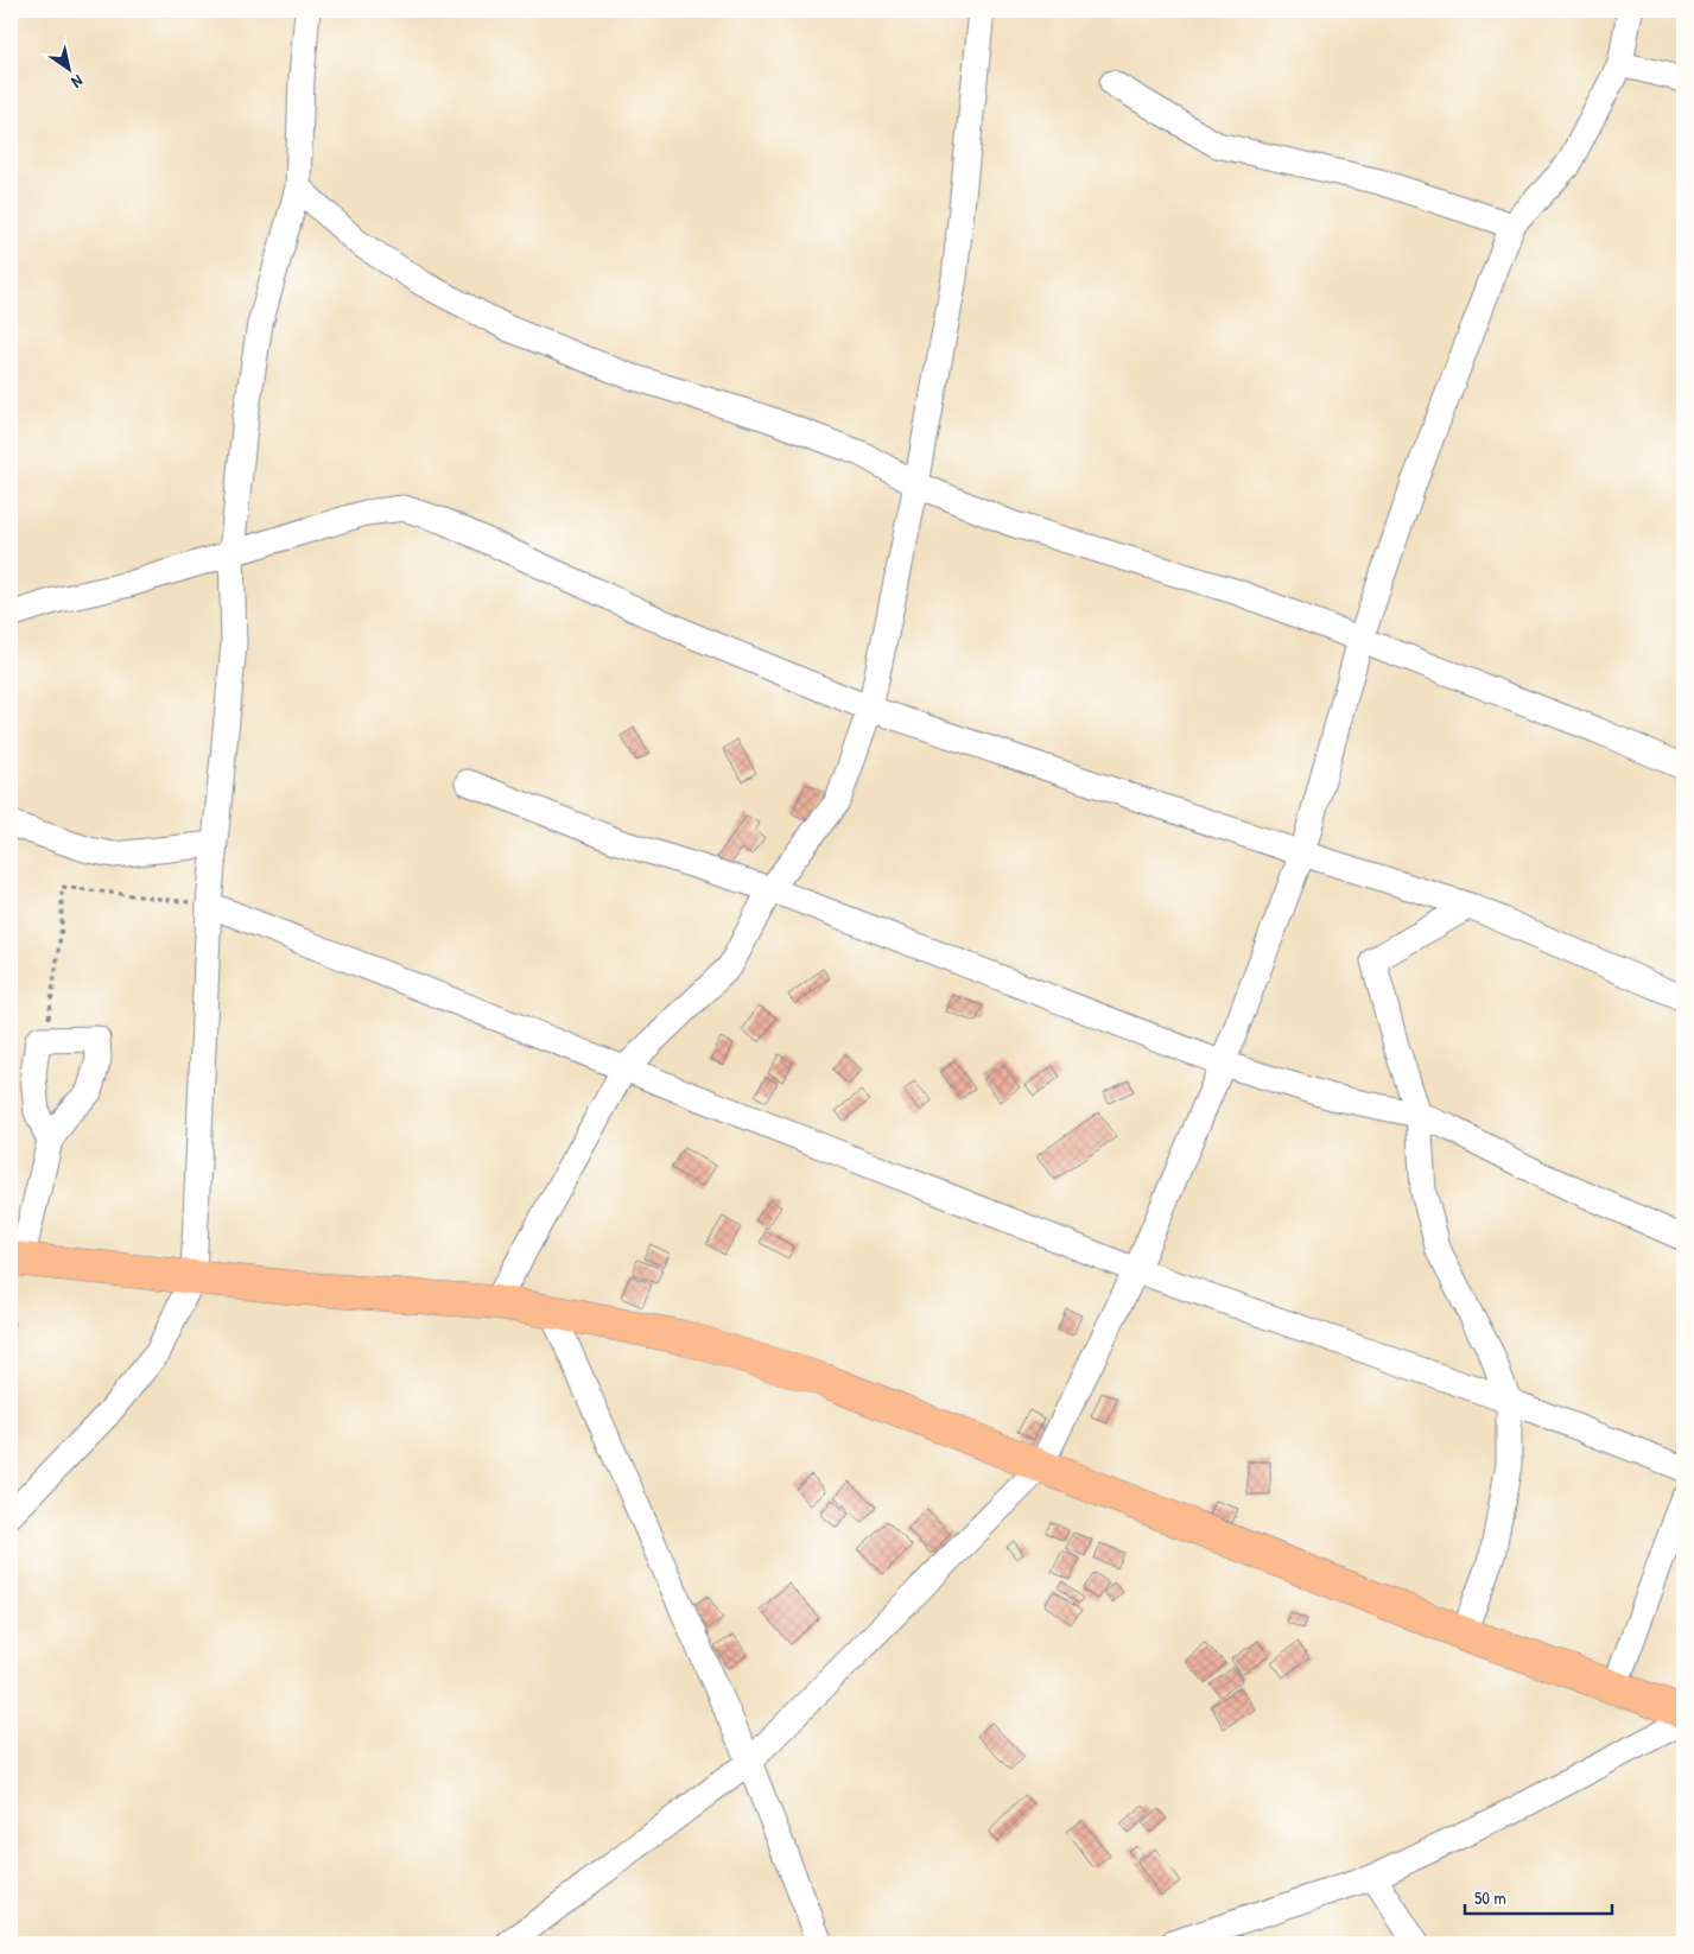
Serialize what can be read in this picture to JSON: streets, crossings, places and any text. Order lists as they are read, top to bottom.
{
  "scale_bar": "50 m",
  "north": "bottom right"
}
